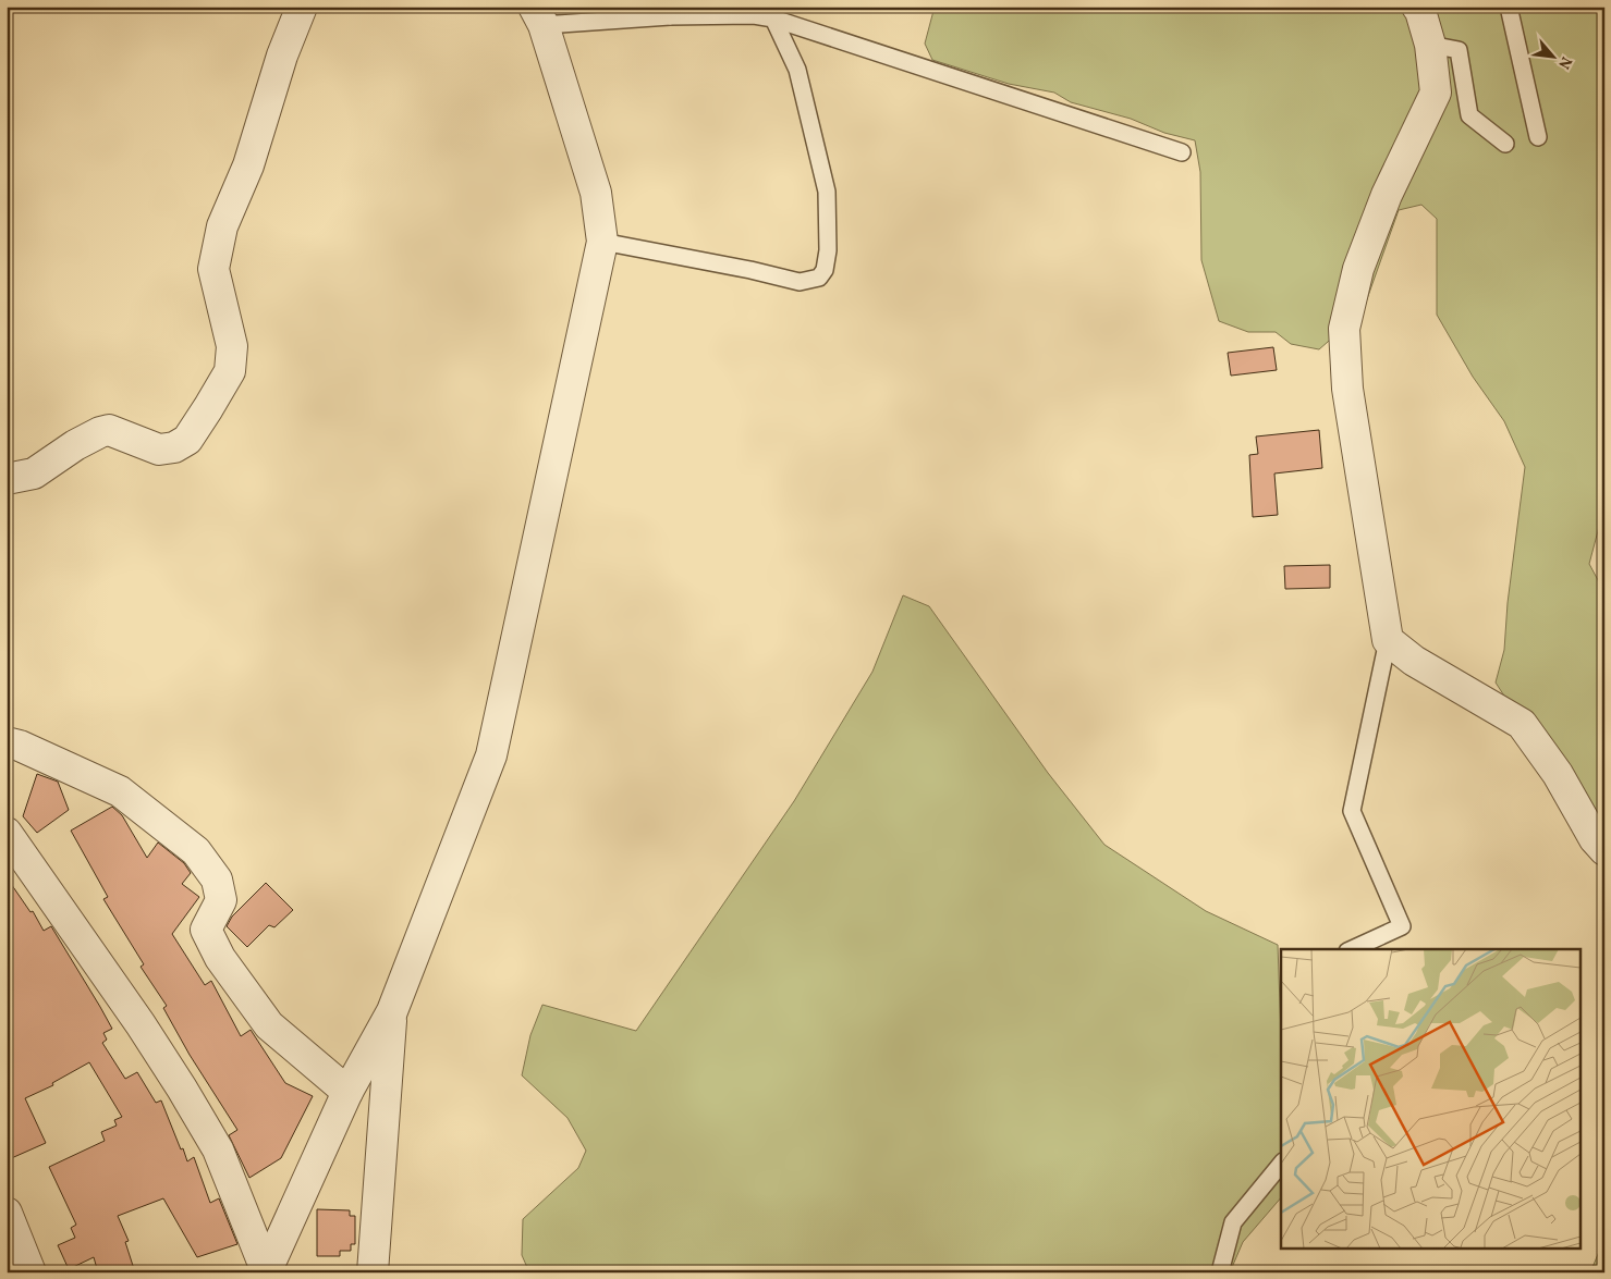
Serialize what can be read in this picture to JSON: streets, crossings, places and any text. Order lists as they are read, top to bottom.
{
  "north": "bottom right"
}
